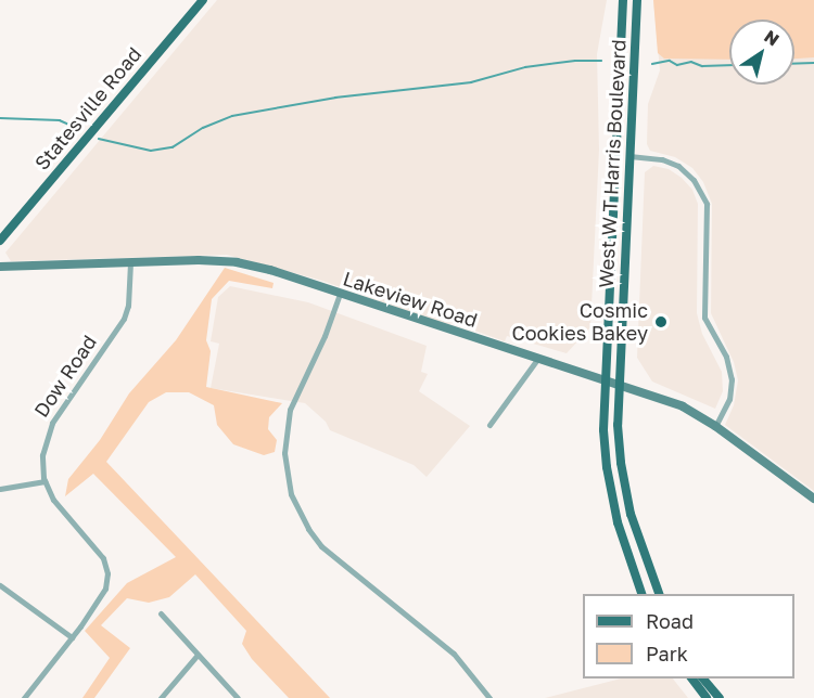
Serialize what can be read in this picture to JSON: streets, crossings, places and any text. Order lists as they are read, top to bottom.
{
  "streets": {
    "main road": ["Statesville Road", "West W T Harris Boulevard", "Lakeview Road"],
    "street": ["Dow Road"]
  },
  "crossings": [
    ["West W T Harris Boulevard", "Lakeview Road"],
    ["Lakeview Road", "Dow Road"]
  ],
  "places": ["Cosmic Cookies Bakey"],
  "legend": ["Road", "Park"],
  "north": "top right"
}
